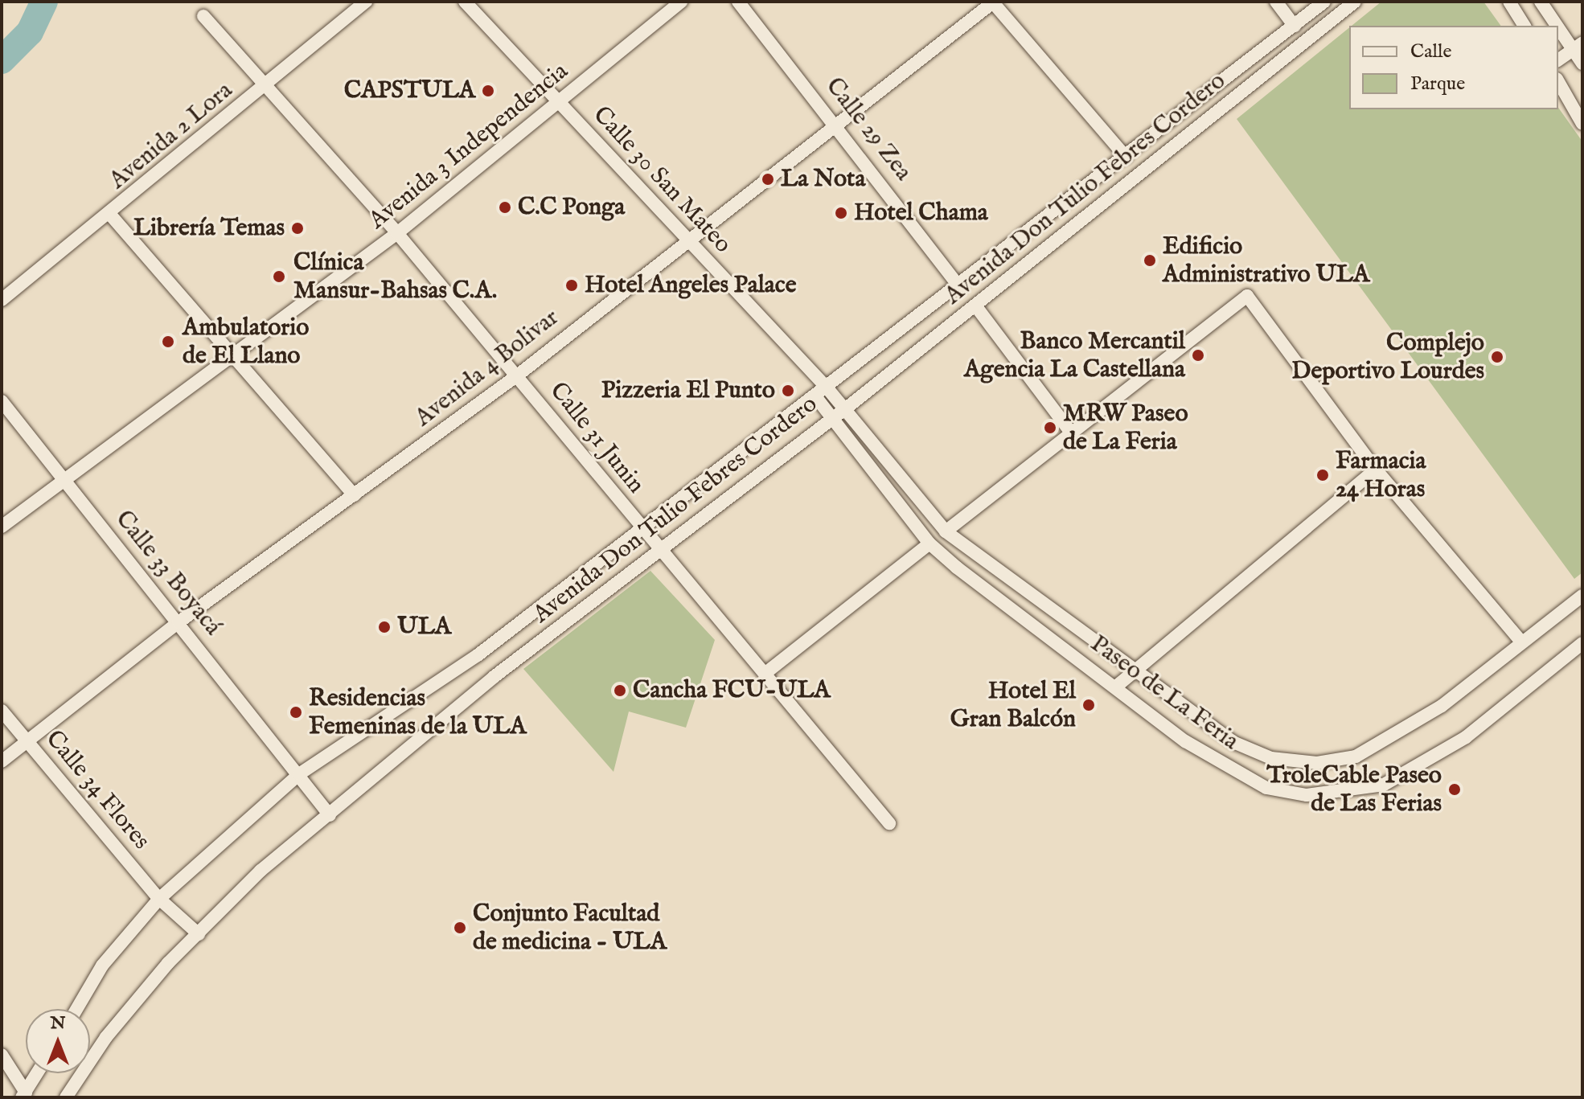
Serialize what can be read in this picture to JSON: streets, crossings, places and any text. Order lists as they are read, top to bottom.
{
  "streets": {
    "street": [
      "Calle 29 Zea",
      "Avenida 2 Lora",
      "Avenida 3 Independencia",
      "Calle 30 San Mateo",
      "Avenida Don Tulio Febres Cordero",
      "Avenida 4 Bolivar",
      "Calle 31 Junin",
      "Calle 33 Boyacá",
      "Paseo de La Feria",
      "Calle 34 Flores"
    ]
  },
  "crossings": [
    ["Calle 29 Zea", "Avenida Don Tulio Febres Cordero"],
    ["Calle 29 Zea", "Avenida 4 Bolivar"],
    ["Avenida 2 Lora", "Calle 31 Junin"],
    ["Avenida 3 Independencia", "Calle 30 San Mateo"],
    ["Avenida 3 Independencia", "Calle 31 Junin"],
    ["Avenida 3 Independencia", "Calle 33 Boyacá"],
    ["Calle 30 San Mateo", "Avenida Don Tulio Febres Cordero"],
    ["Calle 30 San Mateo", "Avenida 4 Bolivar"],
    ["Avenida Don Tulio Febres Cordero", "Calle 31 Junin"],
    ["Avenida Don Tulio Febres Cordero", "Calle 33 Boyacá"],
    ["Avenida Don Tulio Febres Cordero", "Paseo de La Feria"],
    ["Avenida Don Tulio Febres Cordero", "Calle 34 Flores"],
    ["Avenida 4 Bolivar", "Calle 31 Junin"],
    ["Avenida 4 Bolivar", "Calle 33 Boyacá"],
    ["Avenida 4 Bolivar", "Calle 34 Flores"]
  ],
  "places": [
    "CAPSTULA",
    "La Nota",
    "C.C Ponga",
    "Hotel Chama",
    "Librería Temas",
    "Edificio Administrativo ULA",
    "Clínica Mansur-Bahsas C.A.",
    "Hotel Angeles Palace",
    "Ambulatorio de El Llano",
    "Banco Mercantil Agencia La Castellana",
    "Complejo Deportivo Lourdes",
    "Pizzeria El Punto",
    "MRW Paseo de La Feria",
    "Farmacia 24 Horas",
    "ULA",
    "Cancha FCU-ULA",
    "Hotel El Gran Balcón",
    "Residencias Femeninas de la ULA",
    "TroleCable Paseo de Las Ferias",
    "Conjunto Facultad de medicina - ULA"
  ],
  "legend": ["Calle", "Parque"],
  "north": "top"
}
